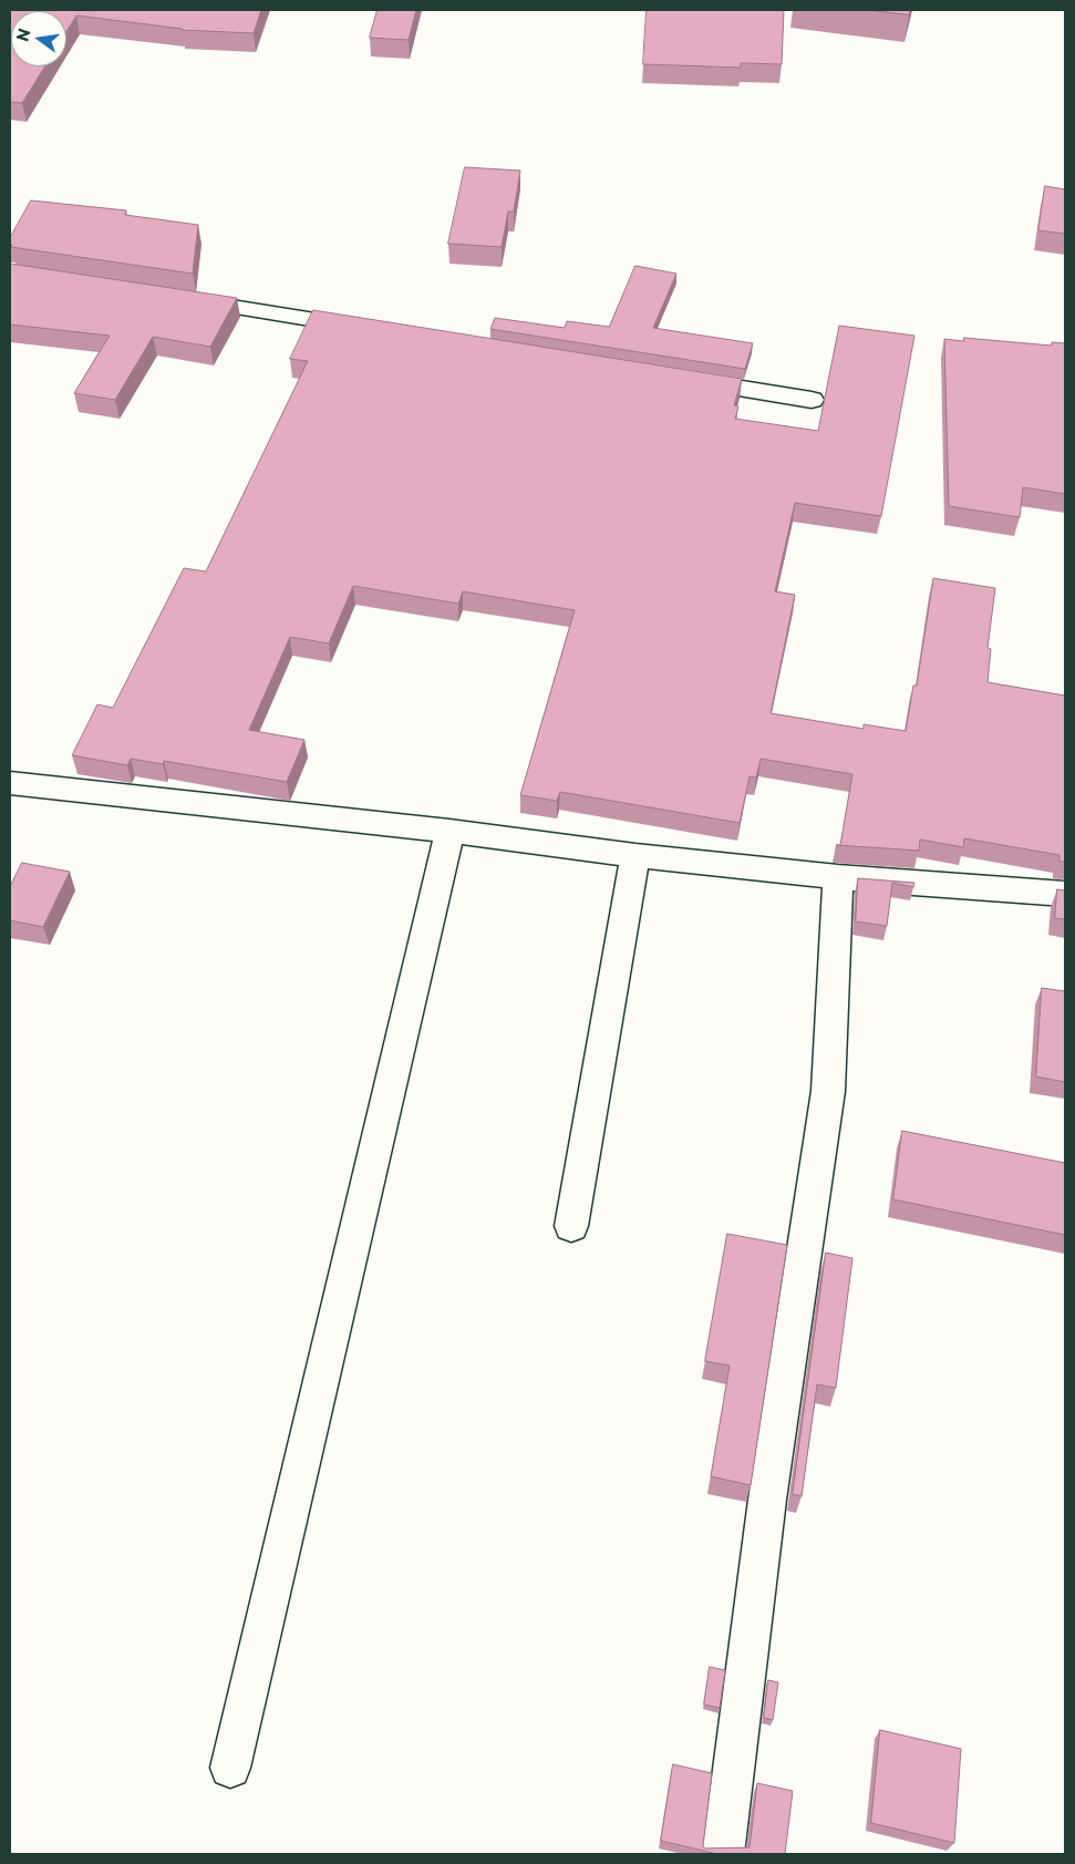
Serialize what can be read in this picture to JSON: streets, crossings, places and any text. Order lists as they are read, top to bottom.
{
  "north": "left"
}
